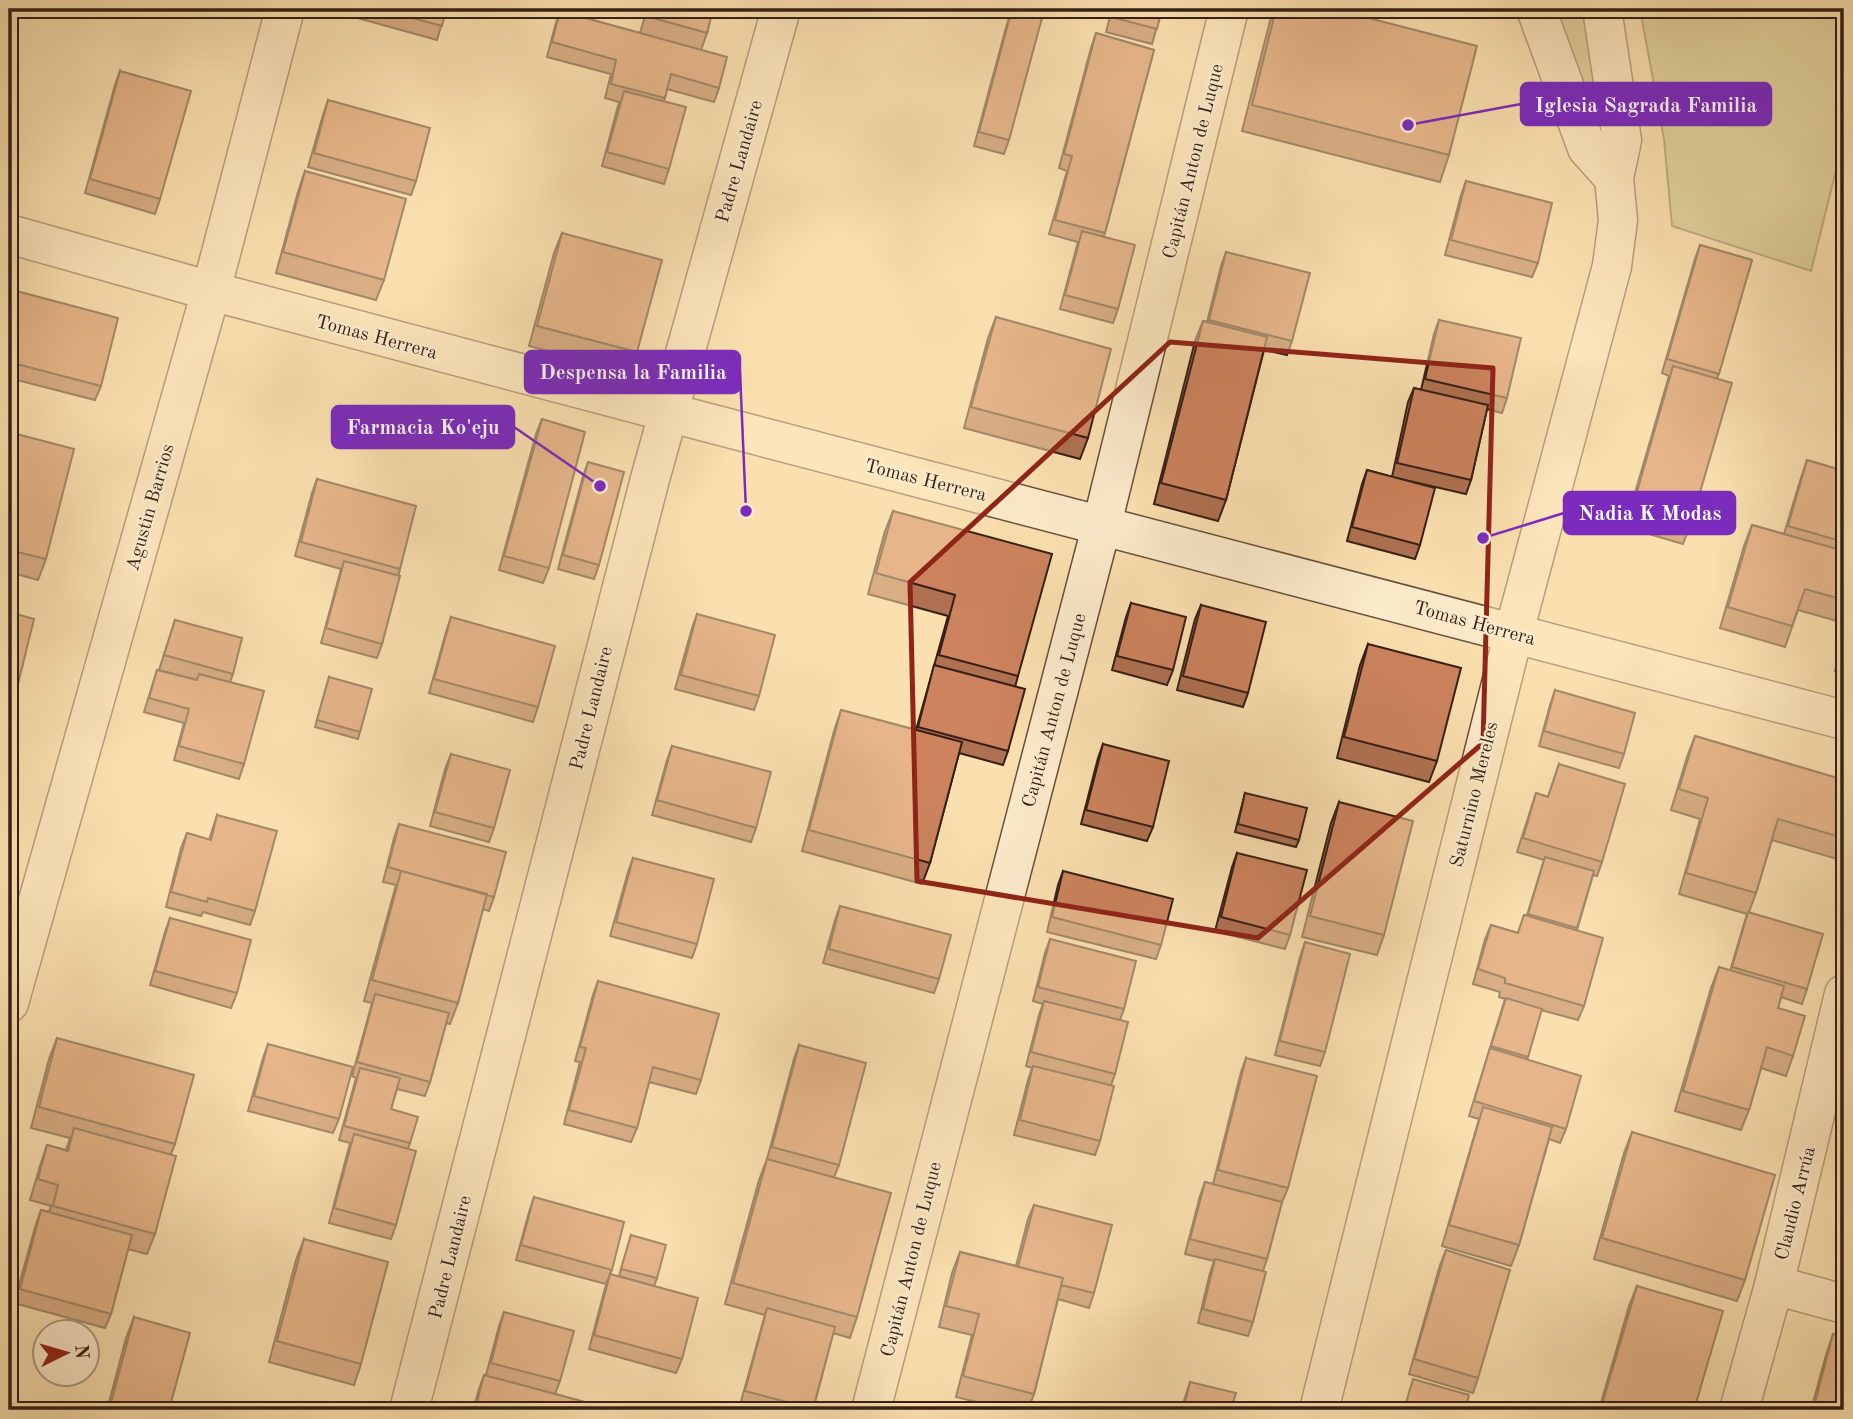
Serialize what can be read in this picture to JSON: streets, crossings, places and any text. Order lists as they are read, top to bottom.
{
  "streets": {
    "street": [
      "Padre Landaire",
      "Capitán Anton de Luque",
      "Tomas Herrera",
      "Agustin Barrios",
      "Saturnino Mereles",
      "Claudio Arrúa"
    ]
  },
  "crossings": [
    ["Padre Landaire", "Tomas Herrera"],
    ["Capitán Anton de Luque", "Tomas Herrera"],
    ["Tomas Herrera", "Agustin Barrios"],
    ["Tomas Herrera", "Saturnino Mereles"]
  ],
  "places": [
    "Iglesia Sagrada Familia",
    "Farmacia Ko'eju",
    "Despensa la Familia",
    "Nadia K Modas"
  ],
  "north": "right"
}
